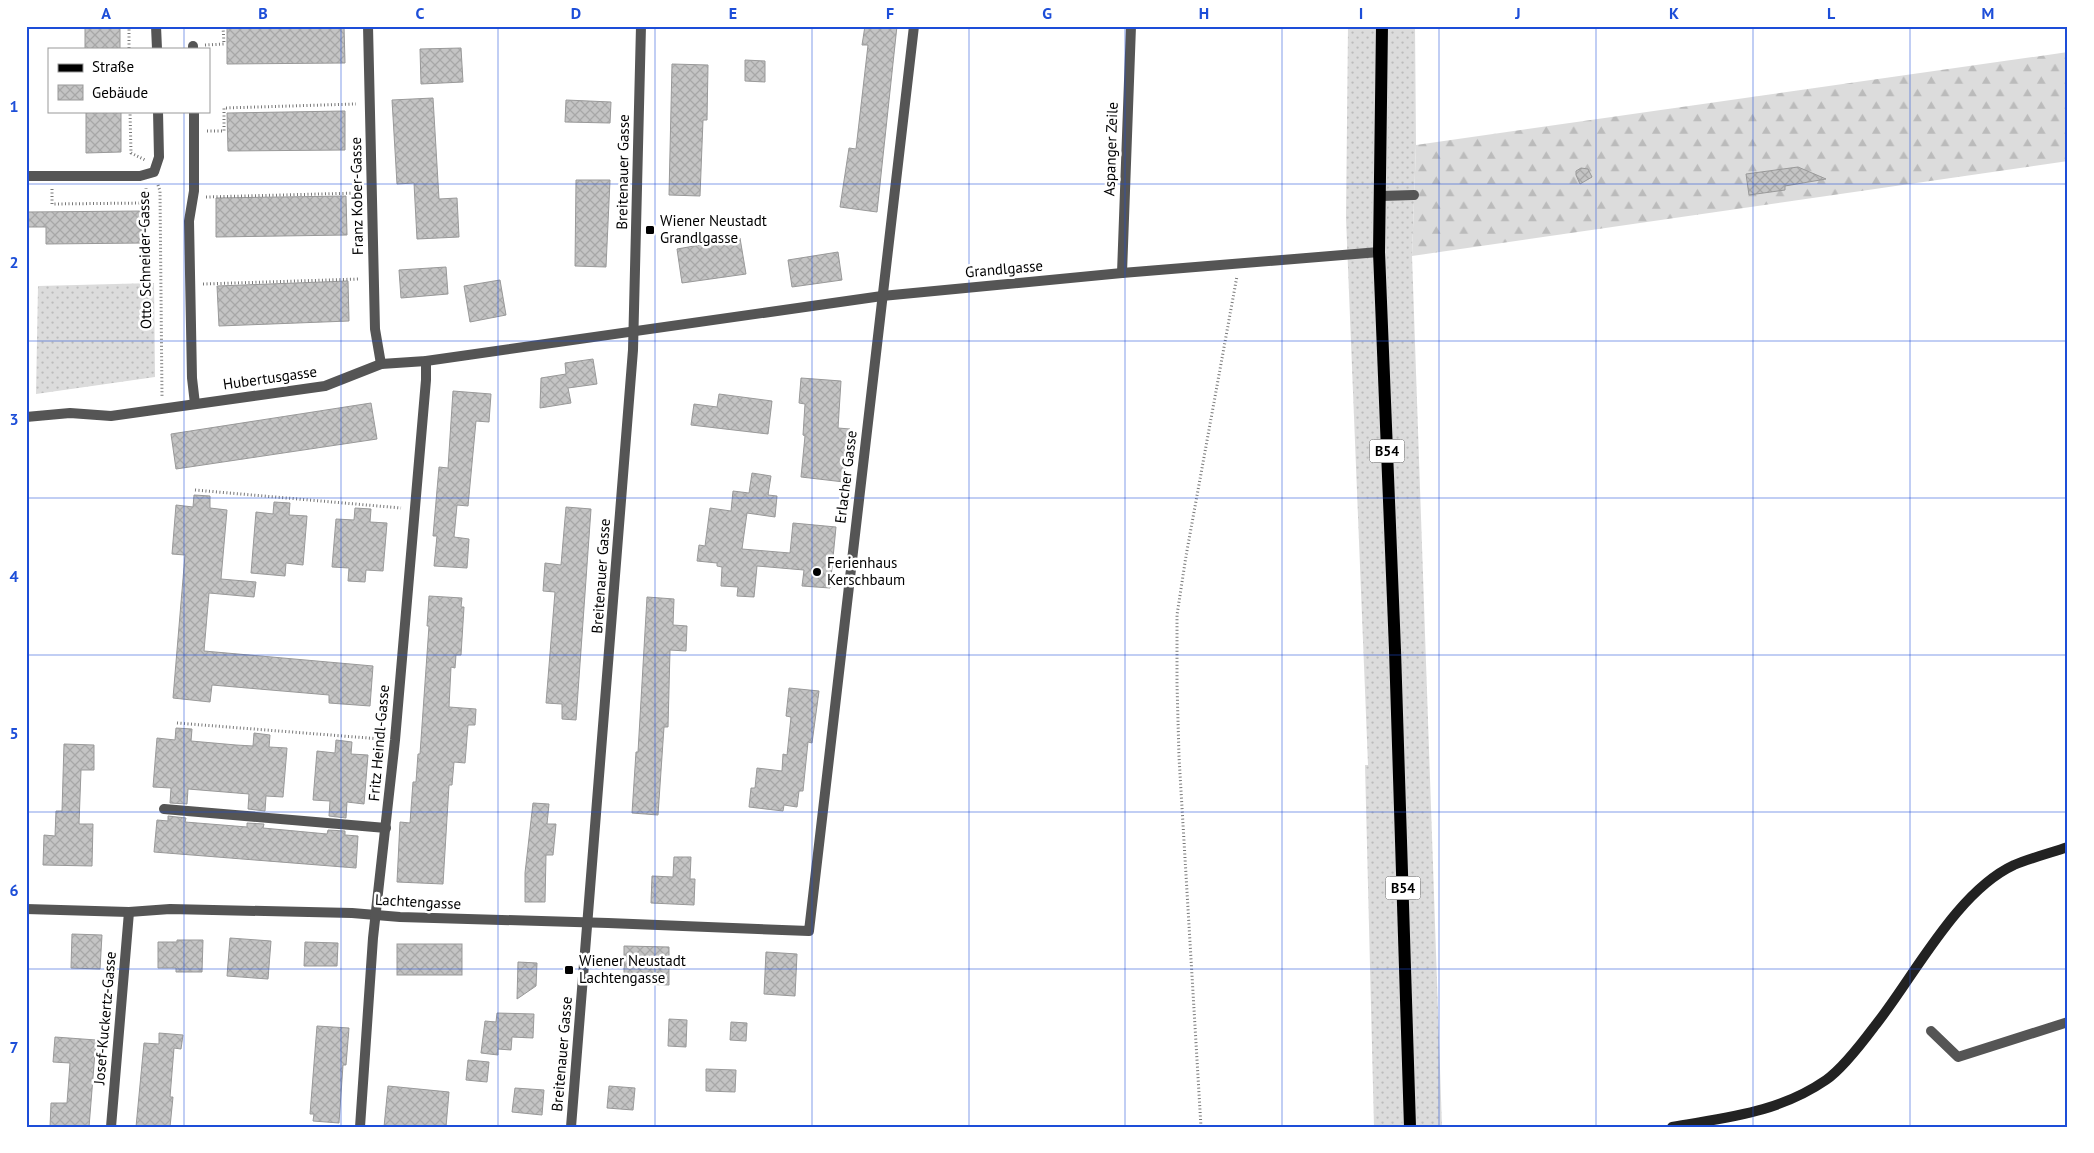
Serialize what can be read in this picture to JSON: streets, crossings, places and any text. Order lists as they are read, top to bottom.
{
  "streets": {
    "main road": ["B54"],
    "street": [
      "Aspanger Zeile",
      "Breitenauer Gasse",
      "Franz Kober-Gasse",
      "Otto Schneider-Gasse",
      "Grandlgasse",
      "Hubertusgasse",
      "Erlacher Gasse",
      "Fritz Heindl-Gasse",
      "Lachtengasse",
      "Josef-Kuckertz-Gasse"
    ]
  },
  "crossings": [
    ["Aspanger Zeile", "Grandlgasse"],
    ["Breitenauer Gasse", "Grandlgasse"],
    ["Breitenauer Gasse", "Hubertusgasse"],
    ["Breitenauer Gasse", "Lachtengasse"],
    ["Franz Kober-Gasse", "Hubertusgasse"],
    ["Otto Schneider-Gasse", "Hubertusgasse"],
    ["Grandlgasse", "Hubertusgasse"],
    ["Grandlgasse", "B54"],
    ["Grandlgasse", "Erlacher Gasse"],
    ["Hubertusgasse", "Fritz Heindl-Gasse"],
    ["Erlacher Gasse", "Lachtengasse"],
    ["Fritz Heindl-Gasse", "Lachtengasse"],
    ["Lachtengasse", "Josef-Kuckertz-Gasse"]
  ],
  "places": {
    "transit": ["Wiener Neustadt Grandlgasse", "Wiener Neustadt Lachtengasse"],
    "other": ["Ferienhaus Kerschbaum"]
  },
  "legend": ["Straße", "Gebäude"],
  "grid": {
    "columns": [
      "A",
      "B",
      "C",
      "D",
      "E",
      "F",
      "G",
      "H",
      "I",
      "J",
      "K",
      "L",
      "M"
    ],
    "rows": [
      "1",
      "2",
      "3",
      "4",
      "5",
      "6",
      "7"
    ]
  }
}
